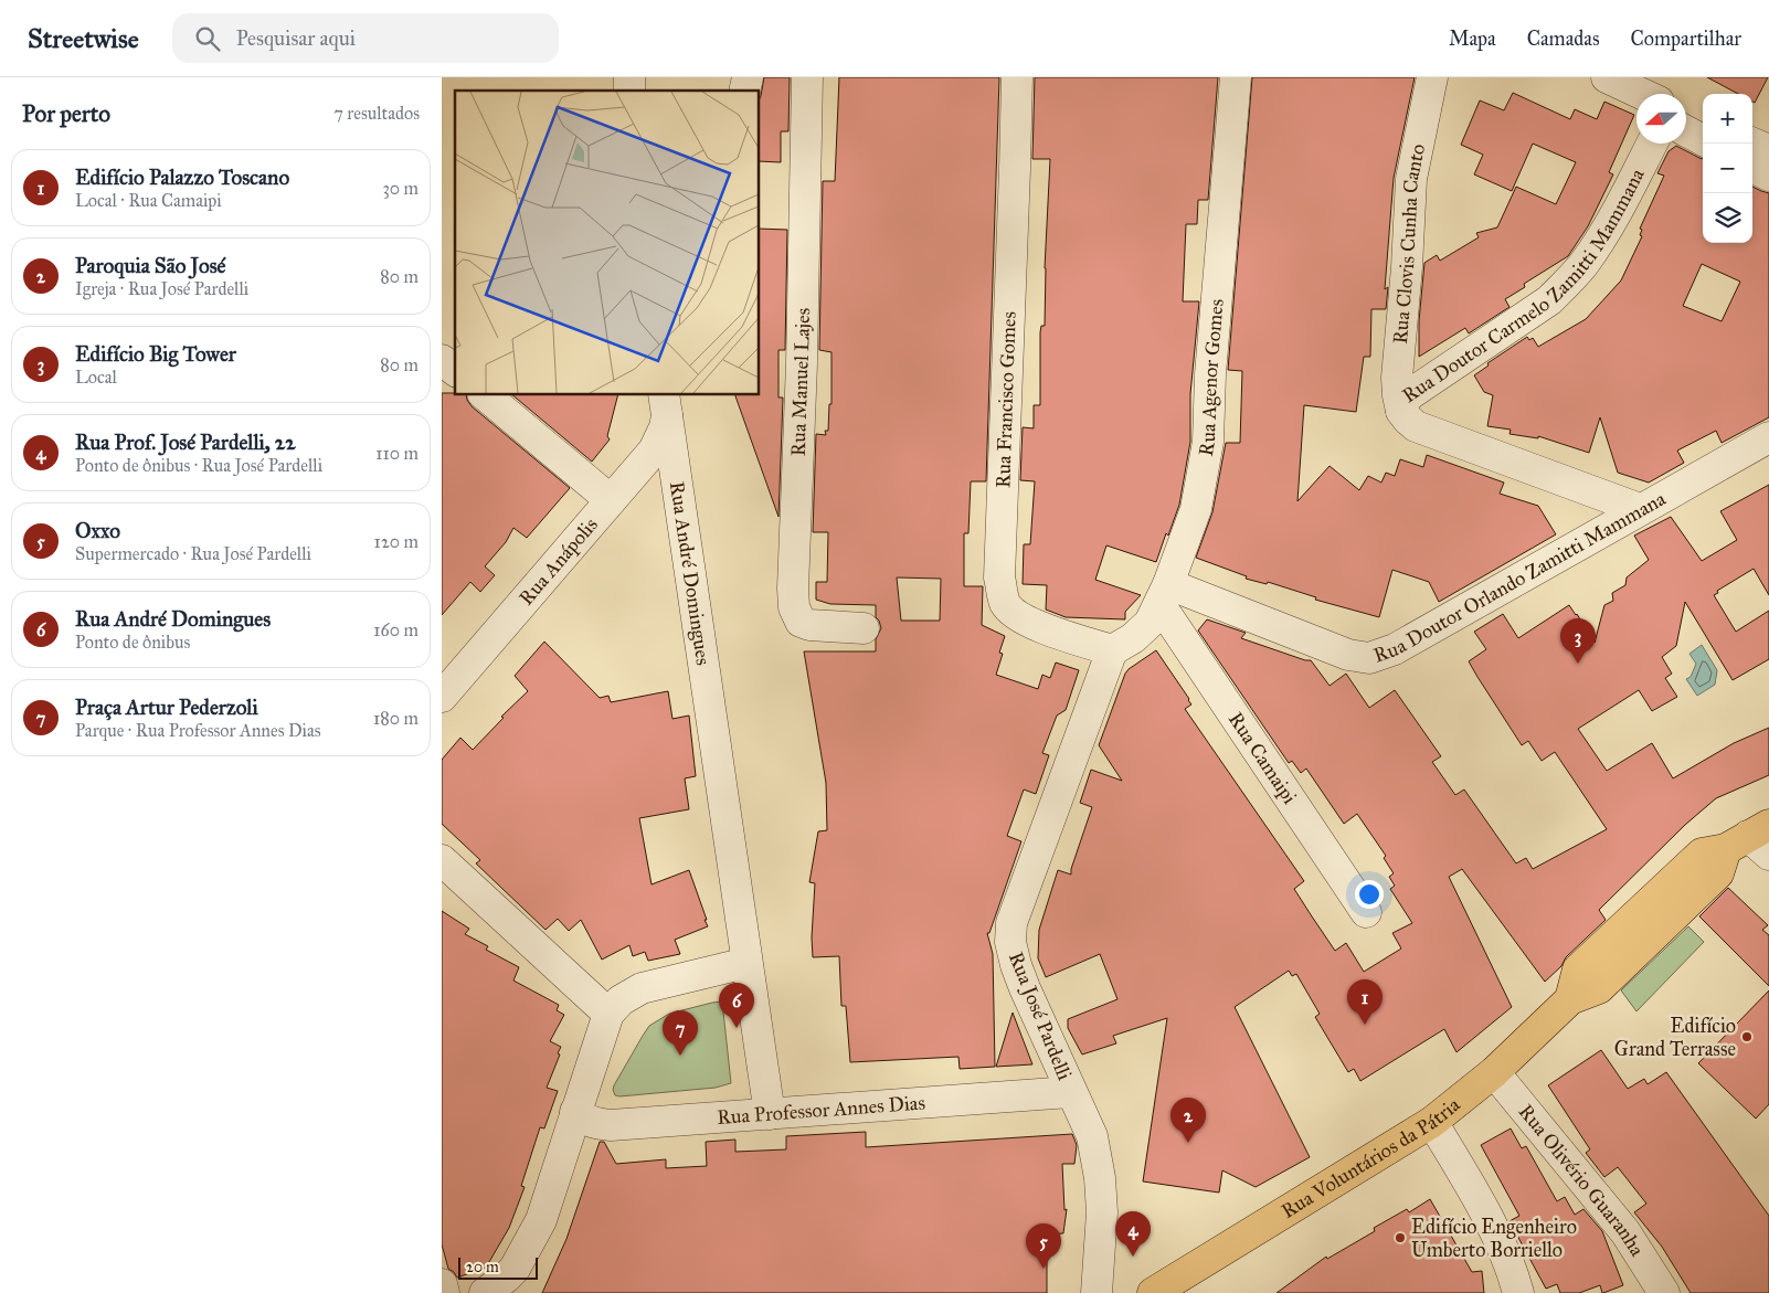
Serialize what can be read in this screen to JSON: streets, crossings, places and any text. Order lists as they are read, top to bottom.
{
  "streets": {
    "main road": ["Rua Voluntários da Pátria"],
    "street": [
      "Rua Clovis Cunha Canto",
      "Rua Doutor Carmelo Zamitti Mammana",
      "Rua Agenor Gomes",
      "Rua Manuel Lajes",
      "Rua Francisco Gomes",
      "Rua Anápolis",
      "Rua André Domingues",
      "Rua Doutor Orlando Zamitti Mammana",
      "Rua Camaipi",
      "Rua José Pardelli",
      "Rua Professor Annes Dias",
      "Rua Olivério Guaranha"
    ]
  },
  "crossings": [
    ["Rua Clovis Cunha Canto", "Rua Doutor Carmelo Zamitti Mammana"],
    ["Rua Doutor Carmelo Zamitti Mammana", "Rua Doutor Orlando Zamitti Mammana"],
    ["Rua Agenor Gomes", "Rua Francisco Gomes"],
    ["Rua Agenor Gomes", "Rua Doutor Orlando Zamitti Mammana"],
    ["Rua Agenor Gomes", "Rua Camaipi"],
    ["Rua Agenor Gomes", "Rua José Pardelli"],
    ["Rua Francisco Gomes", "Rua José Pardelli"],
    ["Rua Anápolis", "Rua André Domingues"],
    ["Rua André Domingues", "Rua Professor Annes Dias"],
    ["Rua Doutor Orlando Zamitti Mammana", "Rua Camaipi"],
    ["Rua José Pardelli", "Rua Professor Annes Dias"],
    ["Rua Voluntários da Pátria", "Rua Olivério Guaranha"]
  ],
  "places": ["Edifício Grand Terrasse", "Edifício Engenheiro Umberto Borriello"],
  "scale_bar": "20 m",
  "north": "left",
  "page": {
    "header": "Streetwise",
    "search": "Pesquisar aqui",
    "nav": ["Mapa", "Camadas", "Compartilhar"],
    "heading": ["Por perto", "7 resultados"],
    "map_buttons": ["+", "−"],
    "list": [
      {
        "mark": "1",
        "name": "Edifício Palazzo Toscano",
        "note": "Local · Rua Camaipi",
        "value": "30 m"
      },
      {
        "mark": "2",
        "name": "Paroquia São José",
        "note": "Igreja · Rua José Pardelli",
        "value": "80 m"
      },
      {
        "mark": "3",
        "name": "Edifício Big Tower",
        "note": "Local",
        "value": "80 m"
      },
      {
        "mark": "4",
        "name": "Rua Prof. José Pardelli, 22",
        "note": "Ponto de ônibus · Rua José Pardelli",
        "value": "110 m"
      },
      {
        "mark": "5",
        "name": "Oxxo",
        "note": "Supermercado · Rua José Pardelli",
        "value": "120 m"
      },
      {
        "mark": "6",
        "name": "Rua André Domingues",
        "note": "Ponto de ônibus",
        "value": "160 m"
      },
      {
        "mark": "7",
        "name": "Praça Artur Pederzoli",
        "note": "Parque · Rua Professor Annes Dias",
        "value": "180 m"
      }
    ],
    "pins": [
      "3",
      "1",
      "6",
      "7",
      "2",
      "4",
      "5"
    ],
    "scale": "20 m"
  }
}
